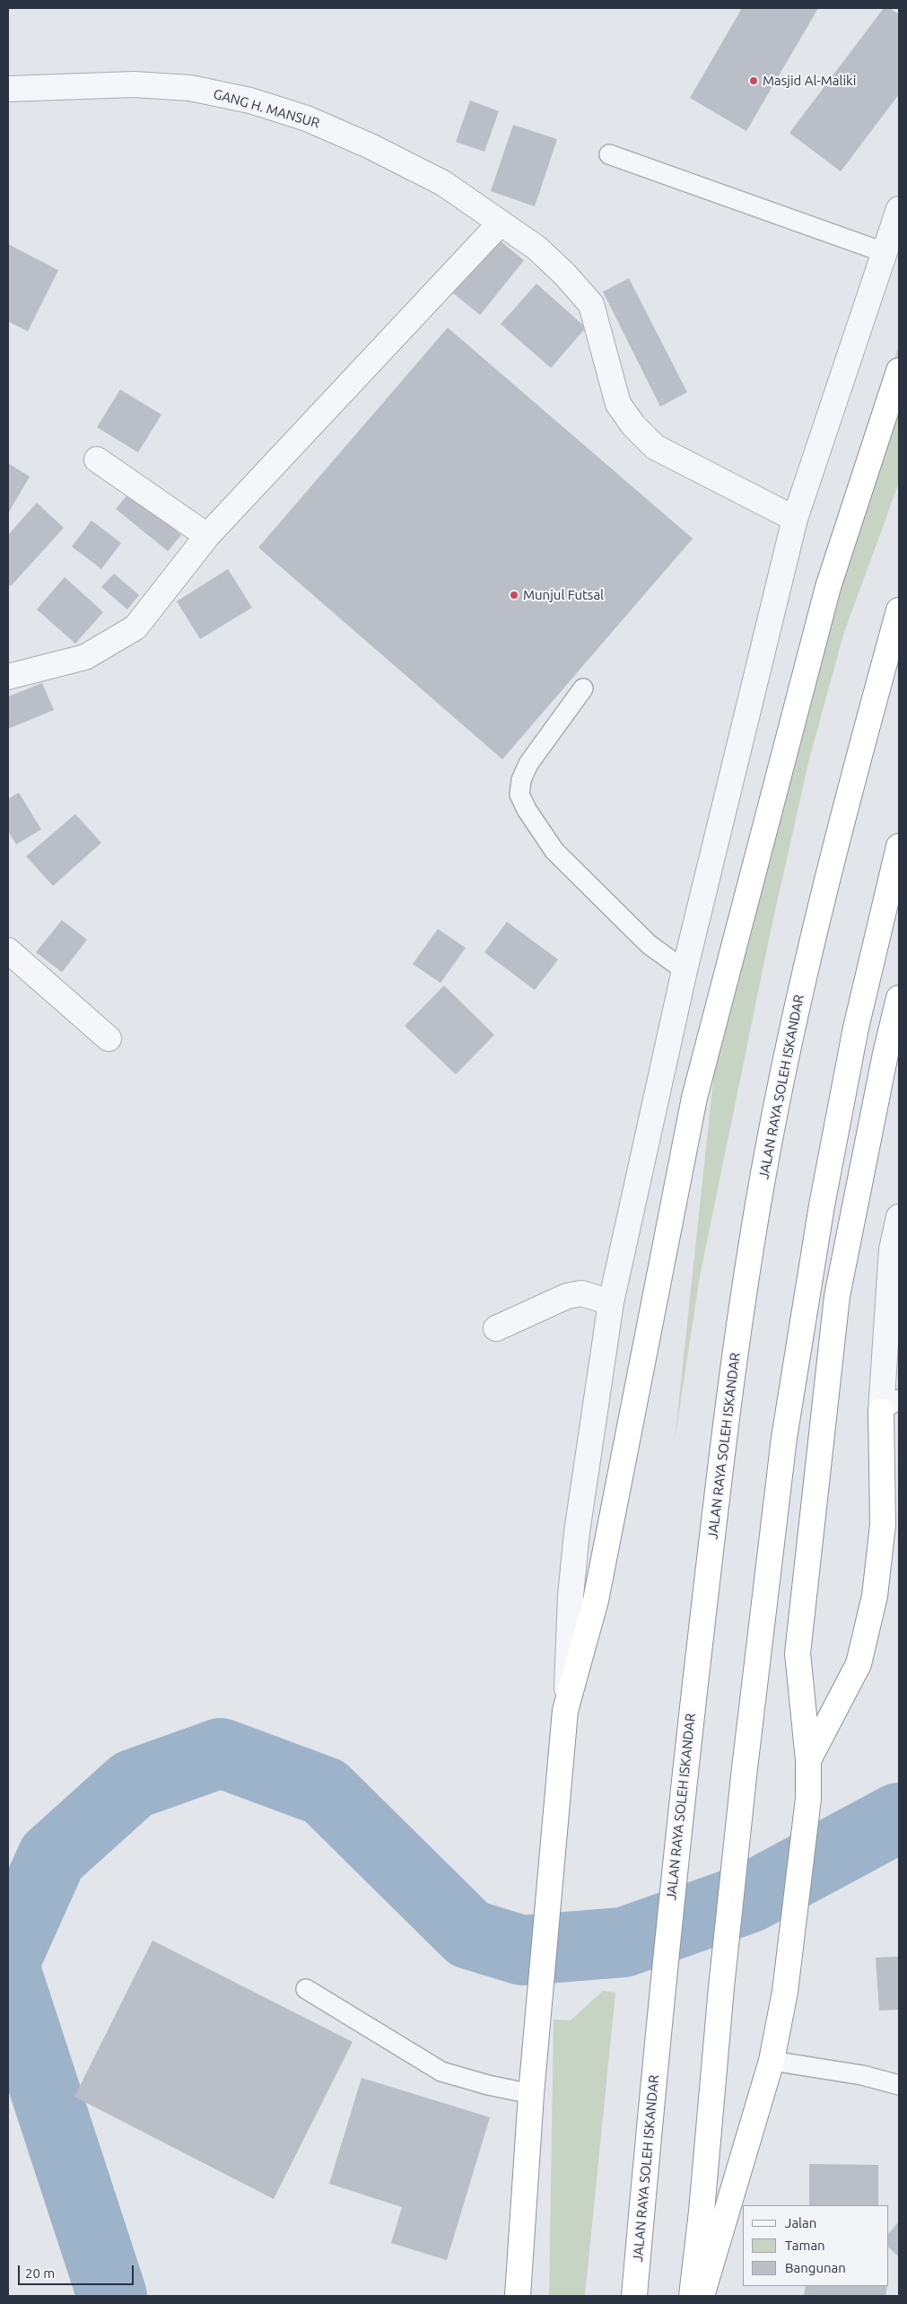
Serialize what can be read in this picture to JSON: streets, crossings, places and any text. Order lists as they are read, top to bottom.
{
  "streets": {
    "highway": ["JALAN RAYA SOLEH ISKANDAR"],
    "street": ["GANG H. MANSUR"]
  },
  "places": ["Masjid Al-Maliki", "Munjul Futsal"],
  "legend": ["Jalan", "Taman", "Bangunan"],
  "scale_bar": "20 m"
}
